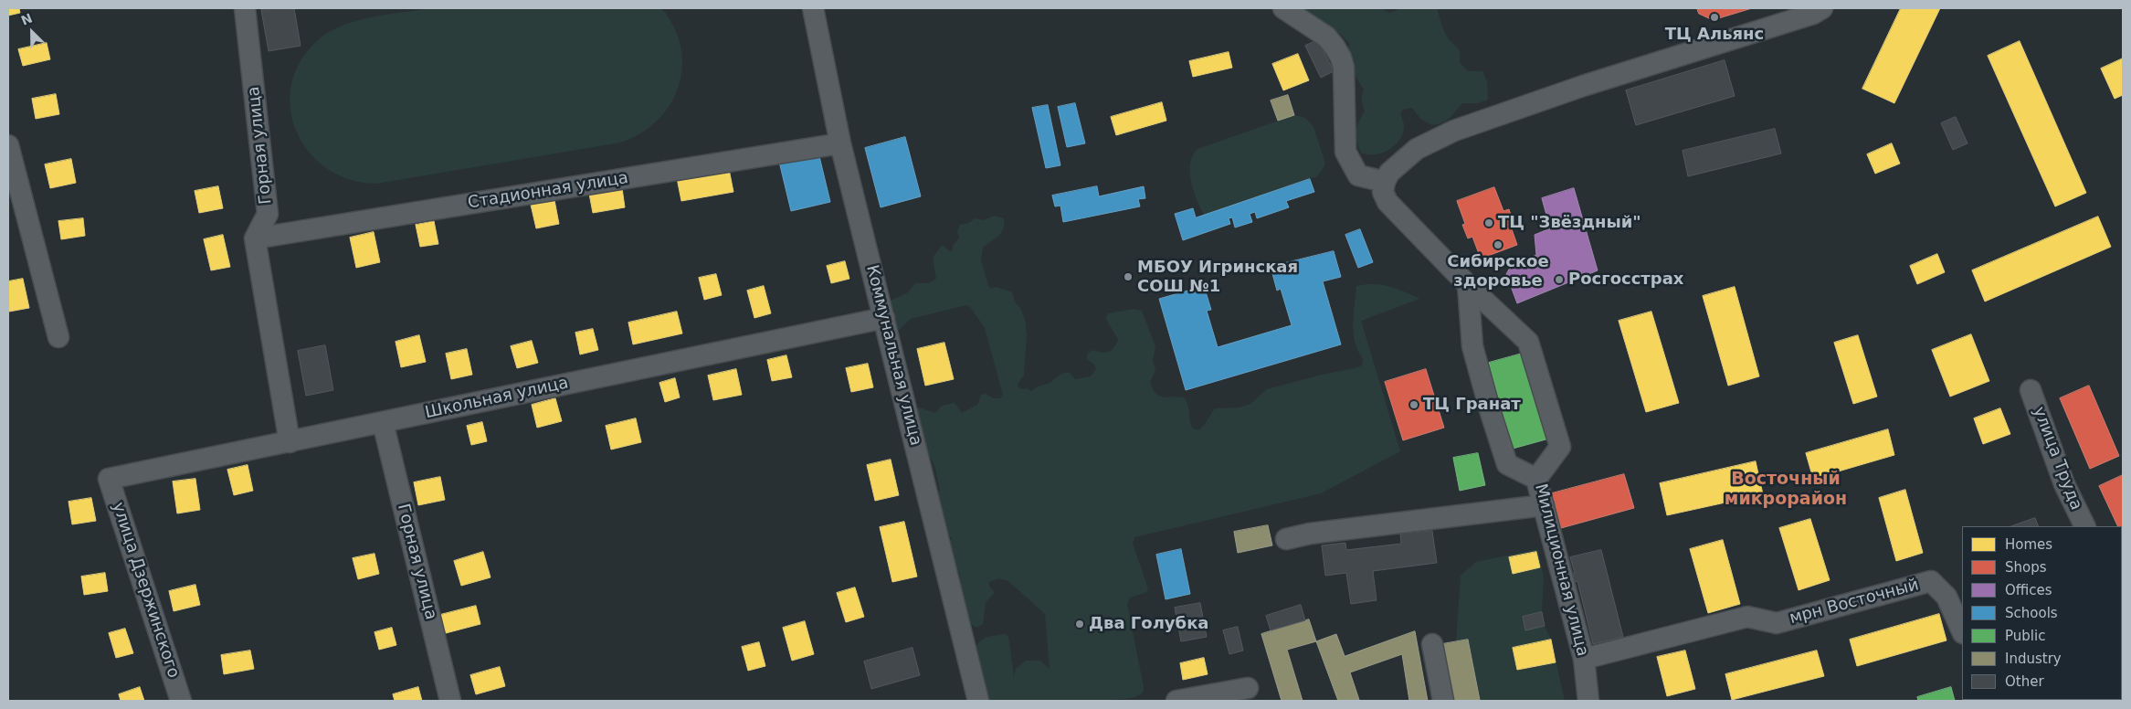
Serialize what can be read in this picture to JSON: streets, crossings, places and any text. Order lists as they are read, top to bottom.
{
  "streets": {
    "street": [
      "Горная улица",
      "Стадионная улица",
      "Коммунальная улица",
      "Школьная улица",
      "улица Труда",
      "Милиционная улица",
      "улица Дзержинского",
      "мрн Восточный"
    ]
  },
  "crossings": [
    ["Горная улица", "Стадионная улица"],
    ["Горная улица", "Школьная улица"],
    ["Стадионная улица", "Коммунальная улица"],
    ["Коммунальная улица", "Школьная улица"],
    ["Школьная улица", "улица Дзержинского"],
    ["Милиционная улица", "мрн Восточный"]
  ],
  "districts": ["Восточный микрорайон"],
  "places": [
    "ТЦ Альянс",
    "ТЦ \"Звёздный\"",
    "Сибирское здоровье",
    "МБОУ Игринская СОШ №1",
    "Росгосстрах",
    "ТЦ Гранат",
    "Два Голубка"
  ],
  "legend": [
    "Homes",
    "Shops",
    "Offices",
    "Schools",
    "Public",
    "Industry",
    "Other"
  ],
  "north": "top left"
}
